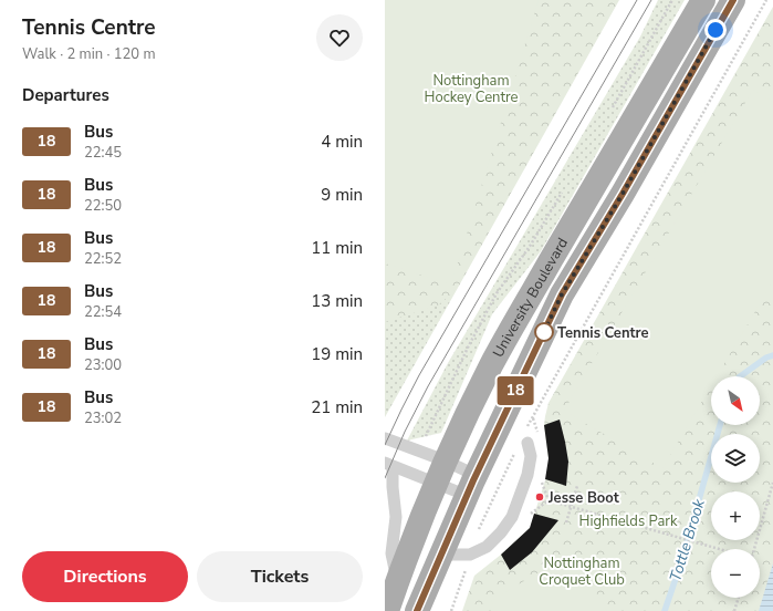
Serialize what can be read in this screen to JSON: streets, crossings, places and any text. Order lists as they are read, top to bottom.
{
  "streets": {
    "main road": ["University Boulevard"]
  },
  "water": ["Tottle Brook"],
  "parks": ["Nottingham Hockey Centre", "Highfields Park", "Nottingham Croquet Club"],
  "places": ["Tennis Centre", "Jesse Boot"],
  "lines": ["bus line 18"],
  "north": "bottom right",
  "page": {
    "heading": [
      ["Tennis Centre", "Walk · 2 min · 120 m"],
      "Departures"
    ],
    "on_map": "18",
    "list": [
      {
        "mark": "18",
        "name": "Bus",
        "note": "22:45",
        "value": "4 min"
      },
      {
        "mark": "18",
        "name": "Bus",
        "note": "22:50",
        "value": "9 min"
      },
      {
        "mark": "18",
        "name": "Bus",
        "note": "22:52",
        "value": "11 min"
      },
      {
        "mark": "18",
        "name": "Bus",
        "note": "22:54",
        "value": "13 min"
      },
      {
        "mark": "18",
        "name": "Bus",
        "note": "23:00",
        "value": "19 min"
      },
      {
        "mark": "18",
        "name": "Bus",
        "note": "23:02",
        "value": "21 min"
      }
    ],
    "map_buttons": ["+", "−"],
    "buttons": ["Directions", "Tickets"]
  }
}
